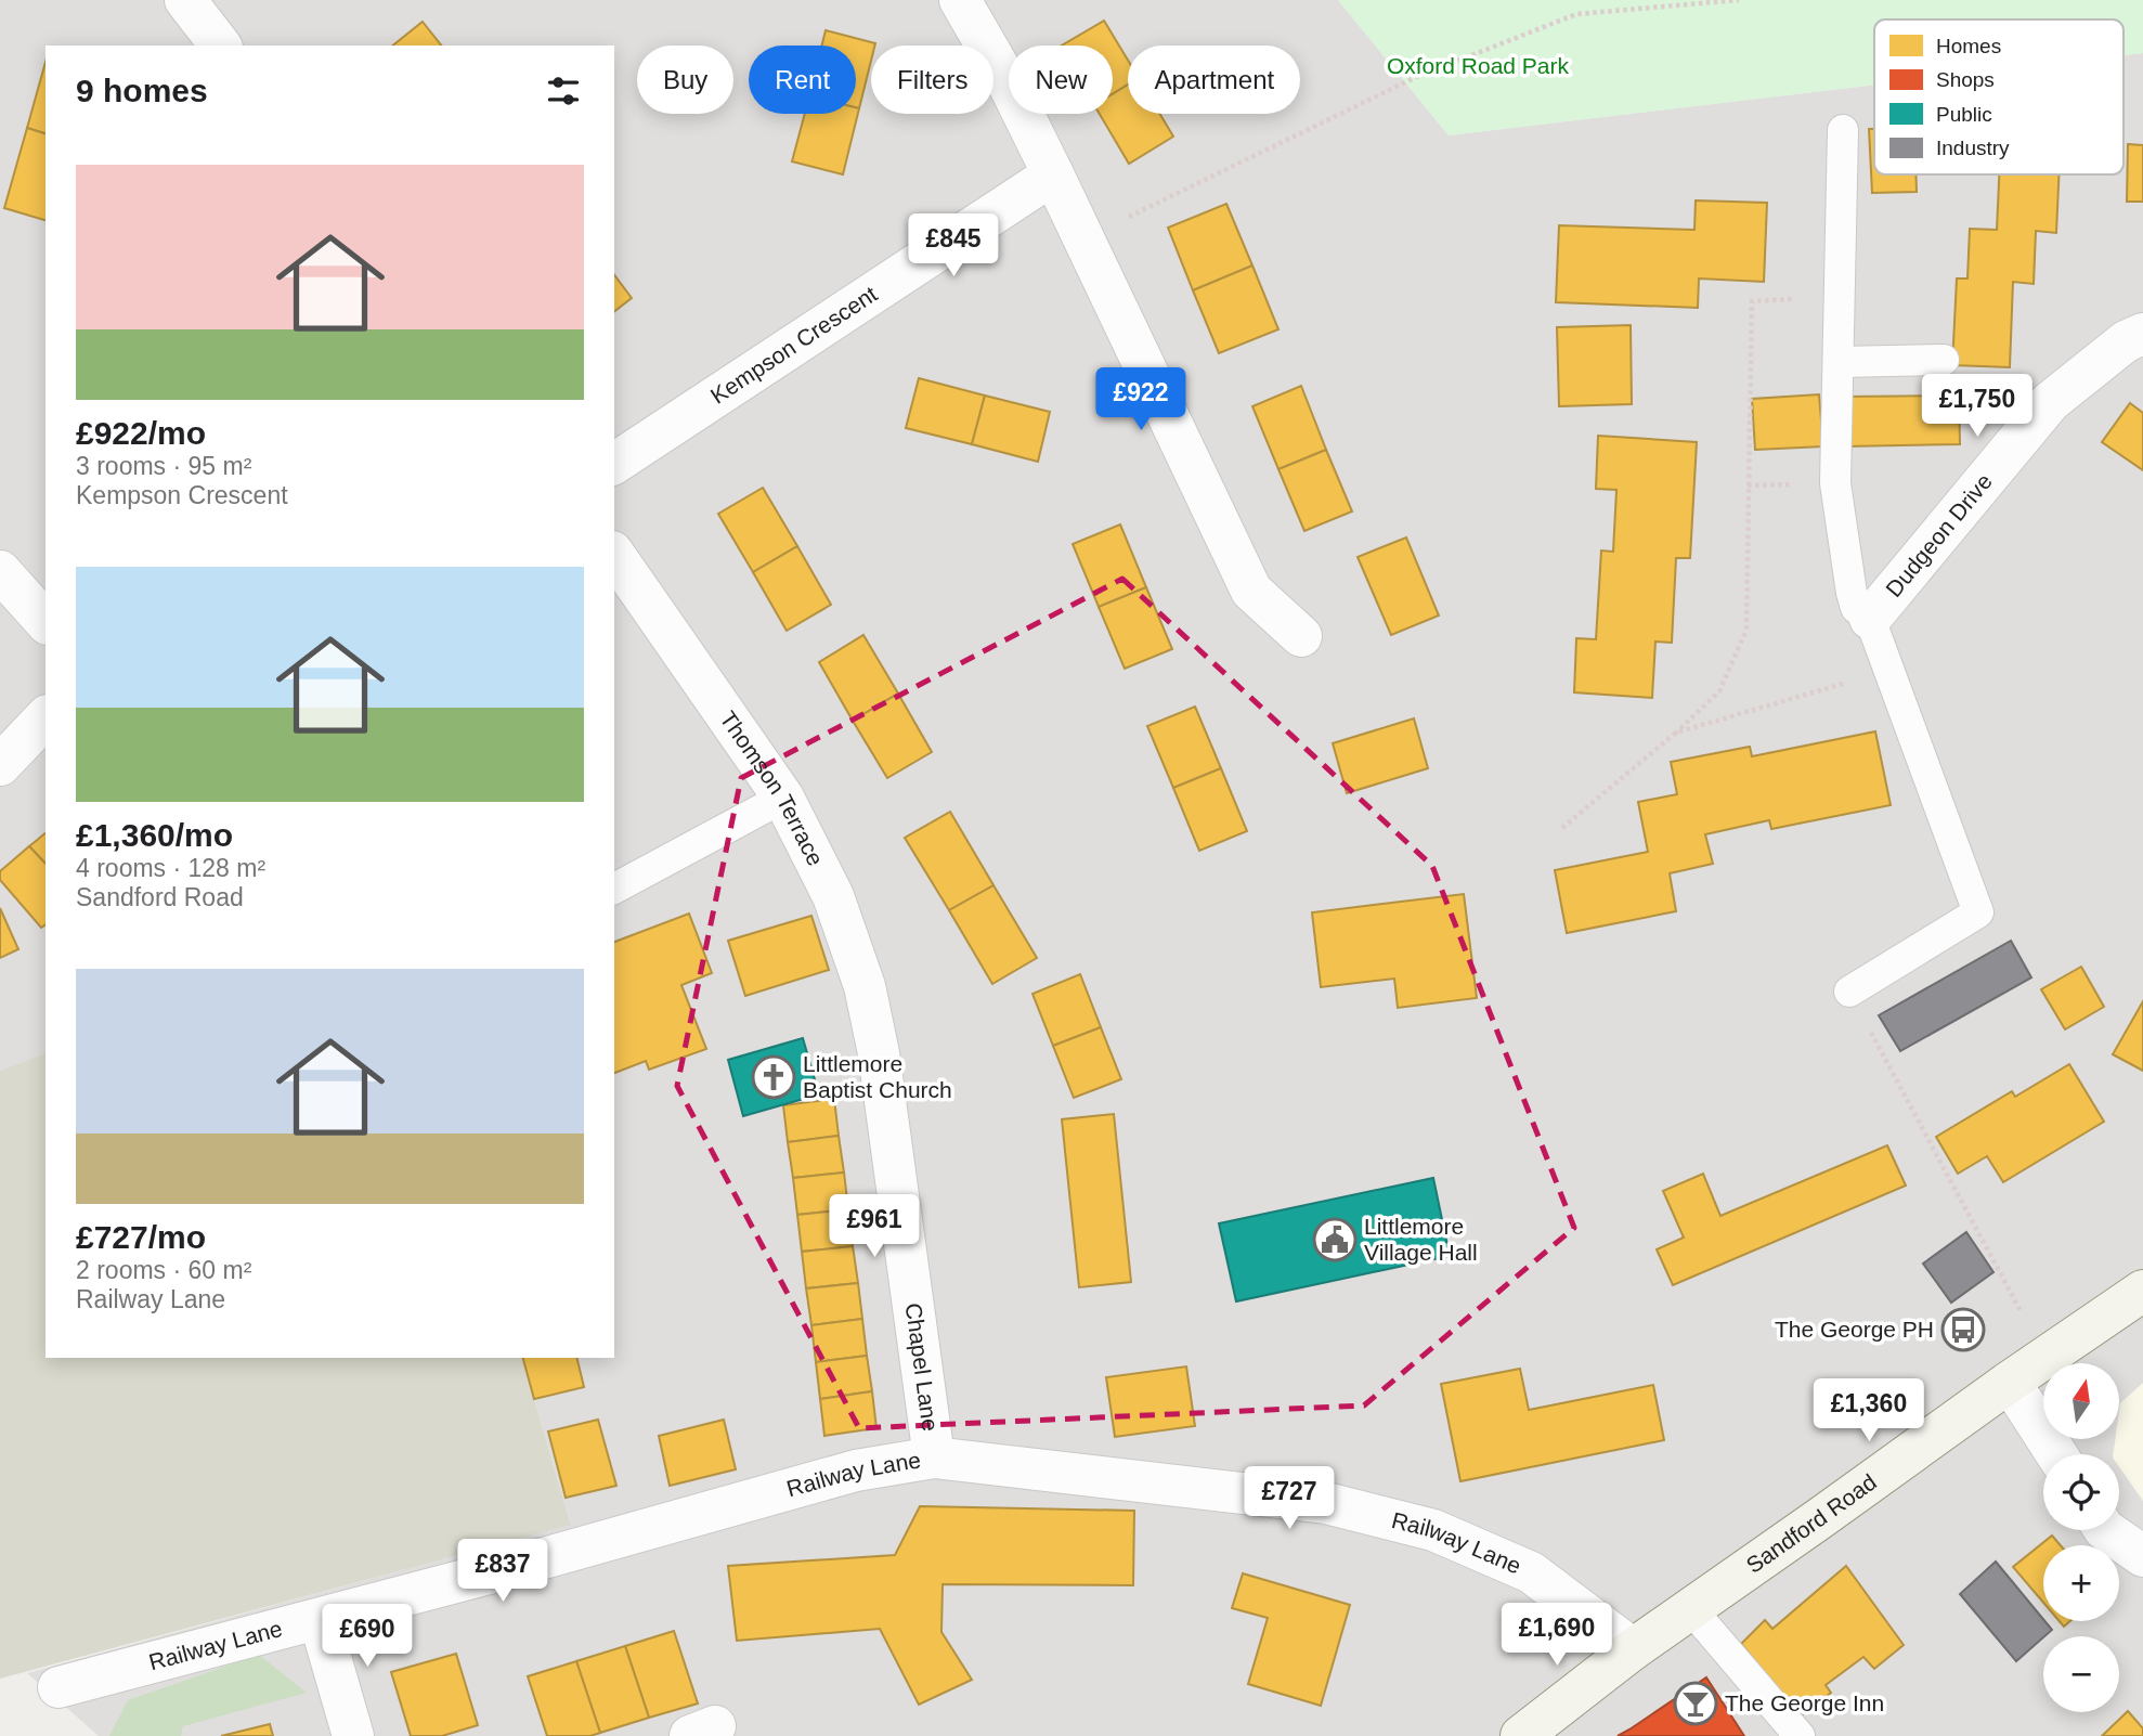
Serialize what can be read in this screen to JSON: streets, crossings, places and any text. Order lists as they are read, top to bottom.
{
  "streets": {
    "street": [
      "Kempson Crescent",
      "Dudgeon Drive",
      "Thomson Terrace",
      "Chapel Lane",
      "Railway Lane",
      "Sandford Road"
    ]
  },
  "crossings": [
    ["Thomson Terrace", "Chapel Lane"],
    ["Chapel Lane", "Railway Lane"],
    ["Railway Lane", "Sandford Road"]
  ],
  "parks": ["Oxford Road Park"],
  "places": {
    "church": ["Littlemore Baptist Church"],
    "public building": ["Littlemore Village Hall"],
    "bus stop": ["The George PH"],
    "bar": ["The George Inn"]
  },
  "legend": [
    "Homes",
    "Shops",
    "Public",
    "Industry"
  ],
  "north": "top",
  "page": {
    "chip": [
      "Buy",
      "Rent",
      "Filters",
      "New",
      "Apartment"
    ],
    "heading": "9 homes",
    "list": [
      {
        "name": "£922/mo",
        "note": "3 rooms · 95 m² · Kempson Crescent"
      },
      {
        "name": "£1,360/mo",
        "note": "4 rooms · 128 m² · Sandford Road"
      },
      {
        "name": "£727/mo",
        "note": "2 rooms · 60 m² · Railway Lane"
      }
    ],
    "price": [
      "£845",
      "£922",
      "£1,750",
      "£961",
      "£1,360",
      "£727",
      "£837",
      "£1,690",
      "£690"
    ],
    "map_buttons": ["+", "−"]
  }
}
